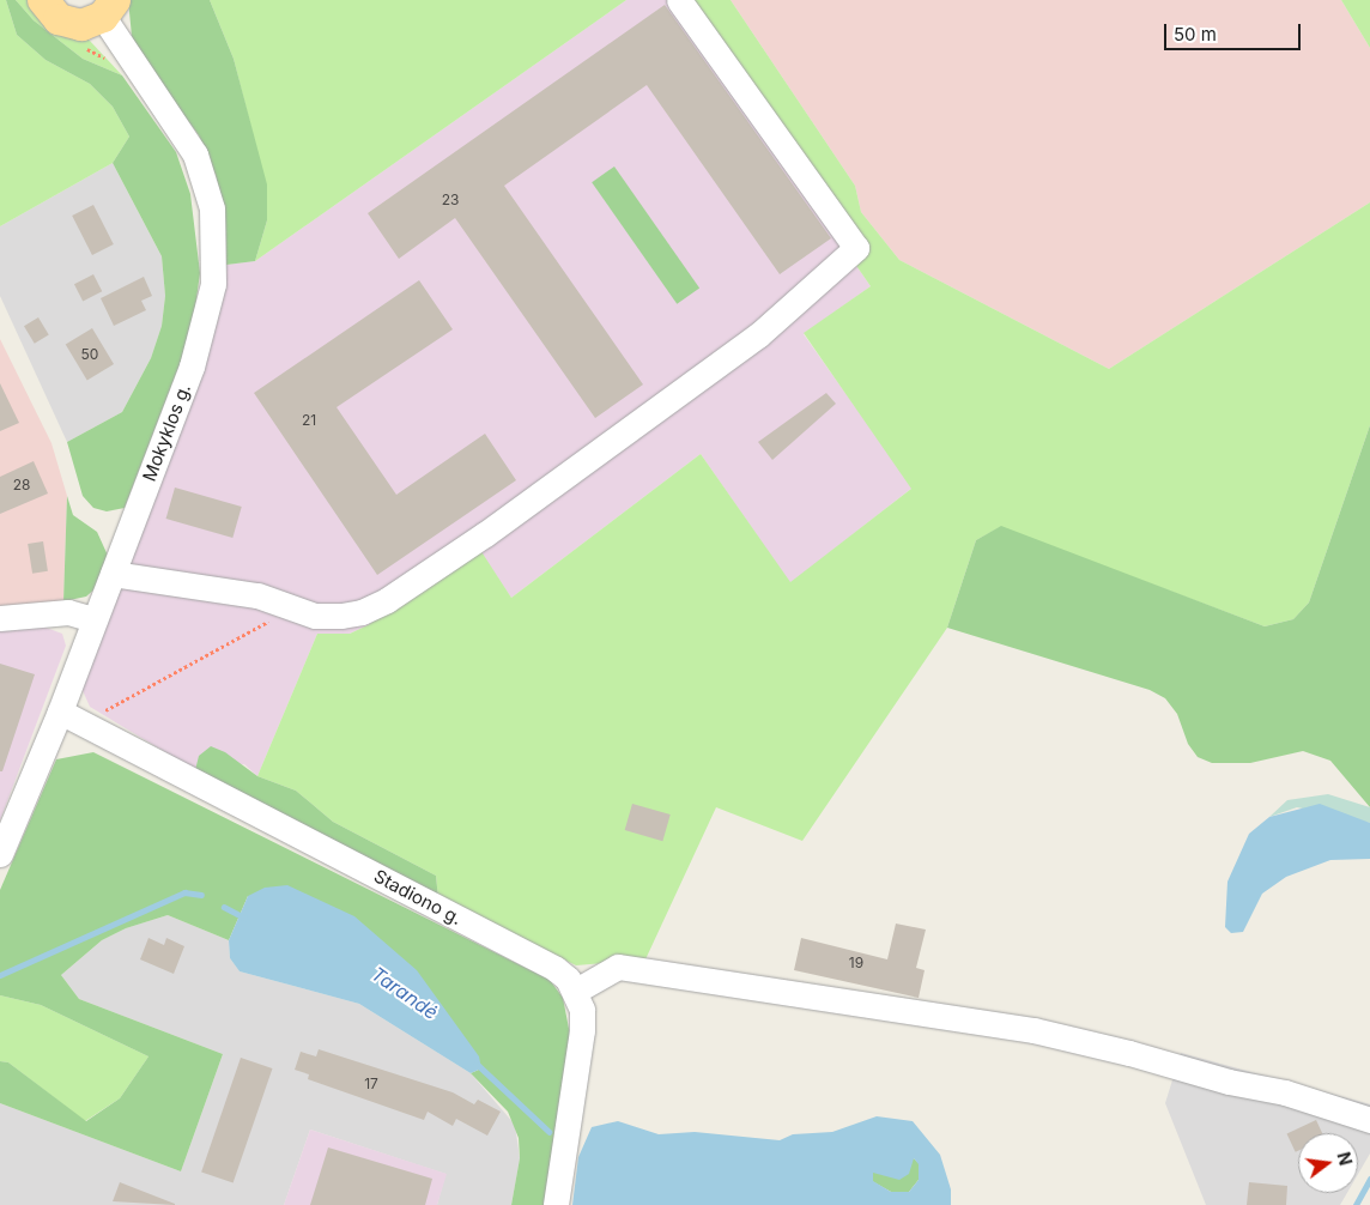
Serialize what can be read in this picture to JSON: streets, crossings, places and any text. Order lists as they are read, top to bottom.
{
  "streets": {
    "street": ["Mokyklos g.", "Stadiono g."]
  },
  "crossings": [
    ["Mokyklos g.", "Stadiono g."]
  ],
  "water": ["Tarandė"],
  "house_numbers": [
    "23",
    "50",
    "21",
    "28",
    "19",
    "17"
  ],
  "scale_bar": "50 m",
  "north": "right"
}
